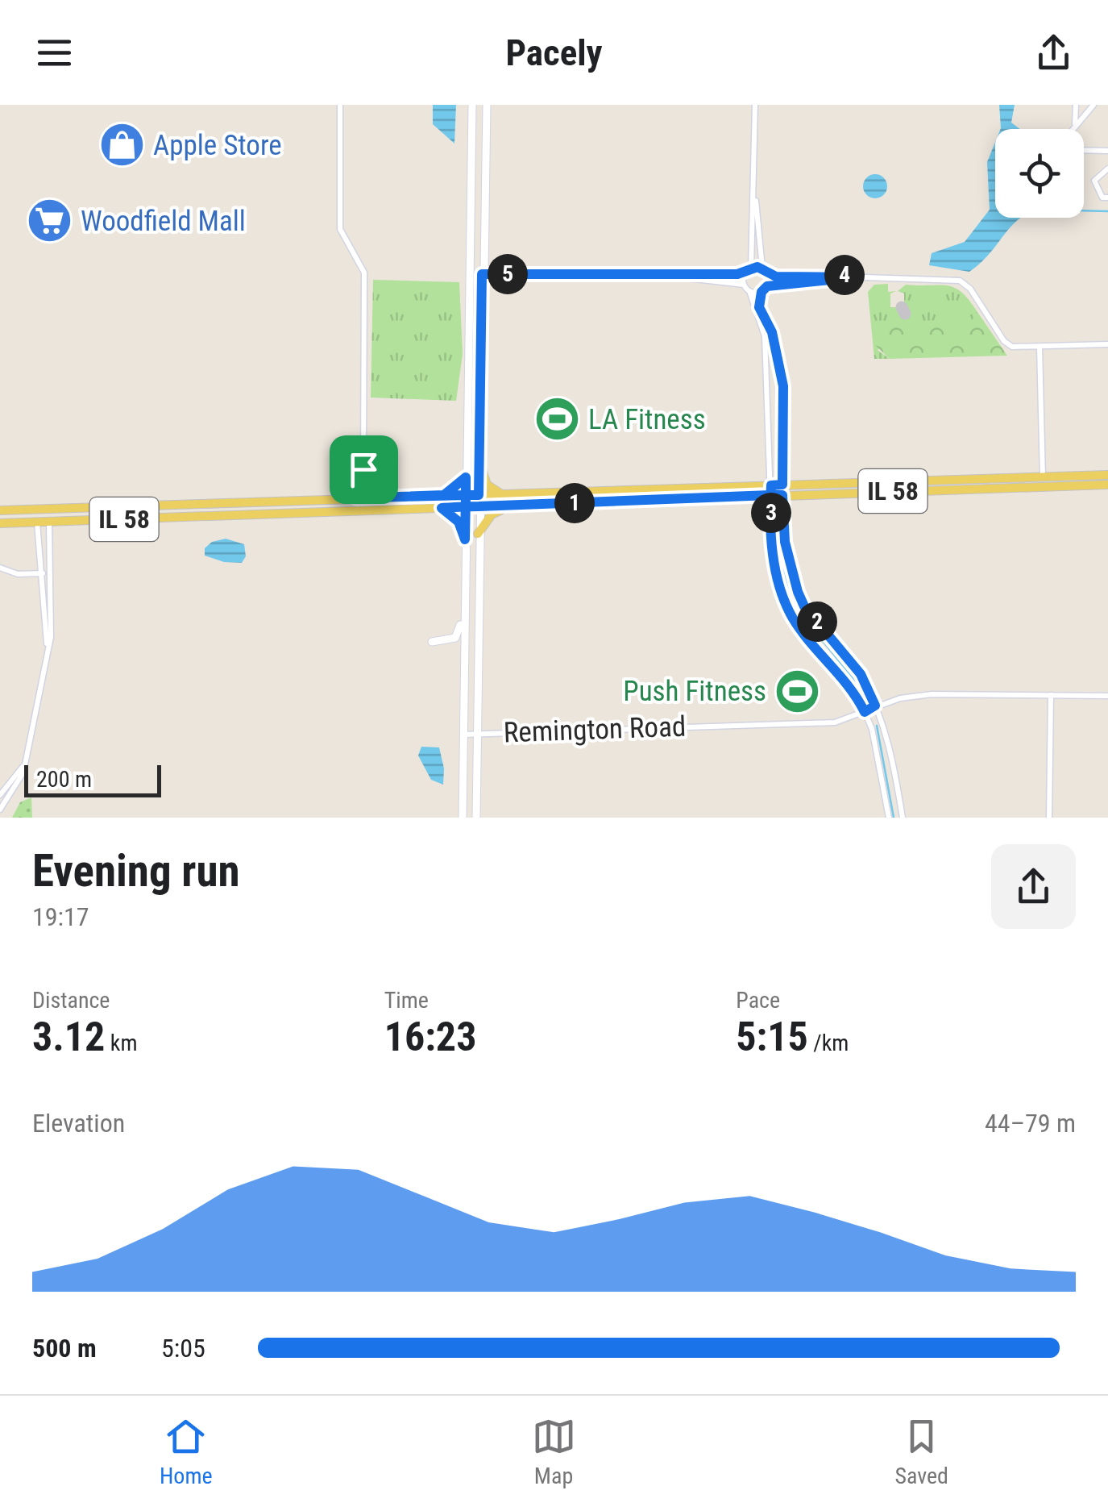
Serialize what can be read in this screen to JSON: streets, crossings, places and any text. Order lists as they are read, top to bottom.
{
  "streets": {
    "main road": ["IL 58"],
    "street": ["Remington Road"]
  },
  "places": {
    "shop": ["Apple Store"],
    "supermarket": ["Woodfield Mall"],
    "sports": ["LA Fitness", "Push Fitness"]
  },
  "scale_bar": "200 m",
  "page": {
    "header": "Pacely",
    "pins": [
      "5",
      "4",
      "1",
      "3",
      "2"
    ],
    "scale": "200 m",
    "heading": ["Evening run", "19:17"],
    "stats": [
      ["Distance", "3.12 km"],
      ["Time", "16:23"],
      ["Pace", "5:15 /km"]
    ],
    "chart": ["Elevation", "44–79 m"],
    "list": [
      {
        "name": "500 m",
        "note": "5:05"
      }
    ],
    "tabs": ["Home", "Map", "Saved"]
  }
}
